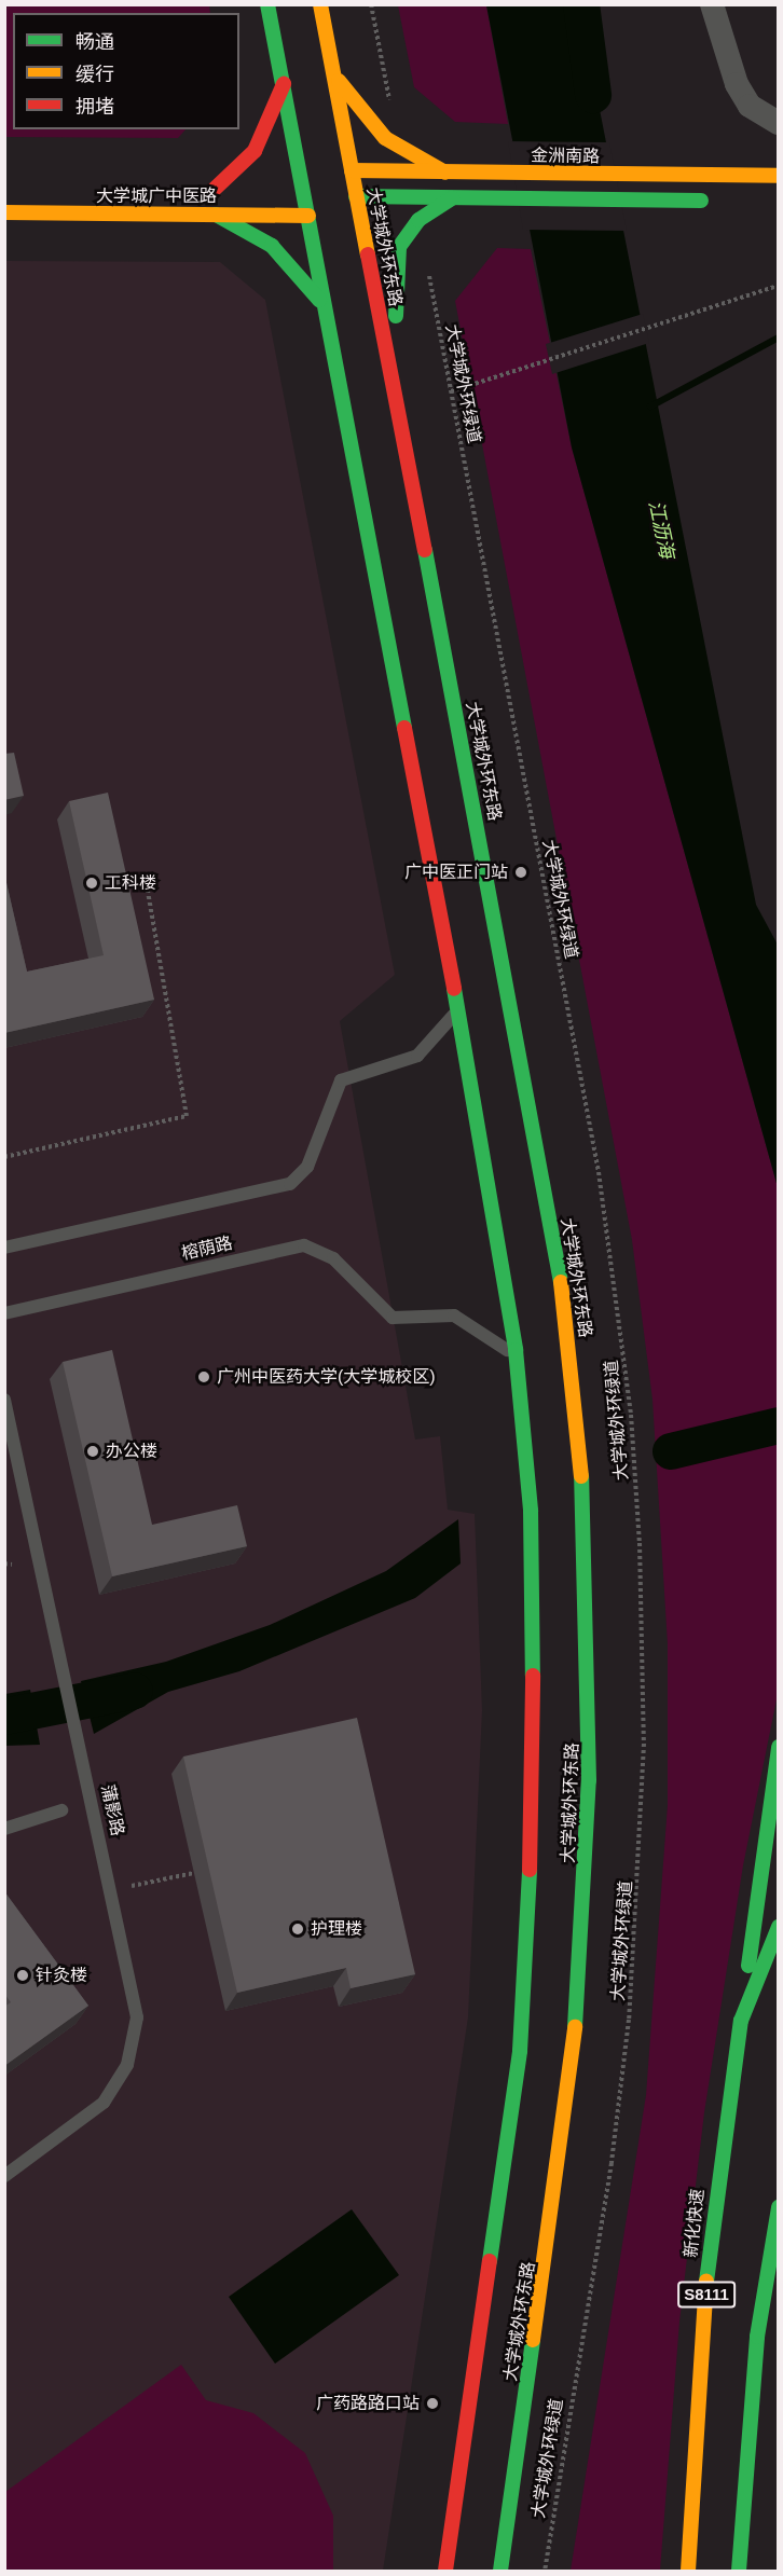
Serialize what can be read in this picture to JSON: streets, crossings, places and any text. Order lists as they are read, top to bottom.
{
  "streets": {
    "main road": [
      "金洲南路",
      "大学城广中医路",
      "大学城外环东路",
      "新化快速",
      "S8111"
    ],
    "lane": ["榕荫路", "蒲影路"],
    "path": ["大学城外环绿道"]
  },
  "crossings": [
    ["金洲南路", "大学城外环东路"],
    ["大学城广中医路", "大学城外环东路"],
    ["大学城外环东路", "榕荫路"]
  ],
  "water": ["江沥海"],
  "places": [
    "广中医正门站",
    "工科楼",
    "广州中医药大学(大学城校区)",
    "办公楼",
    "护理楼",
    "针灸楼",
    "广药路路口站"
  ],
  "legend": ["畅通", "缓行", "拥堵"]
}
